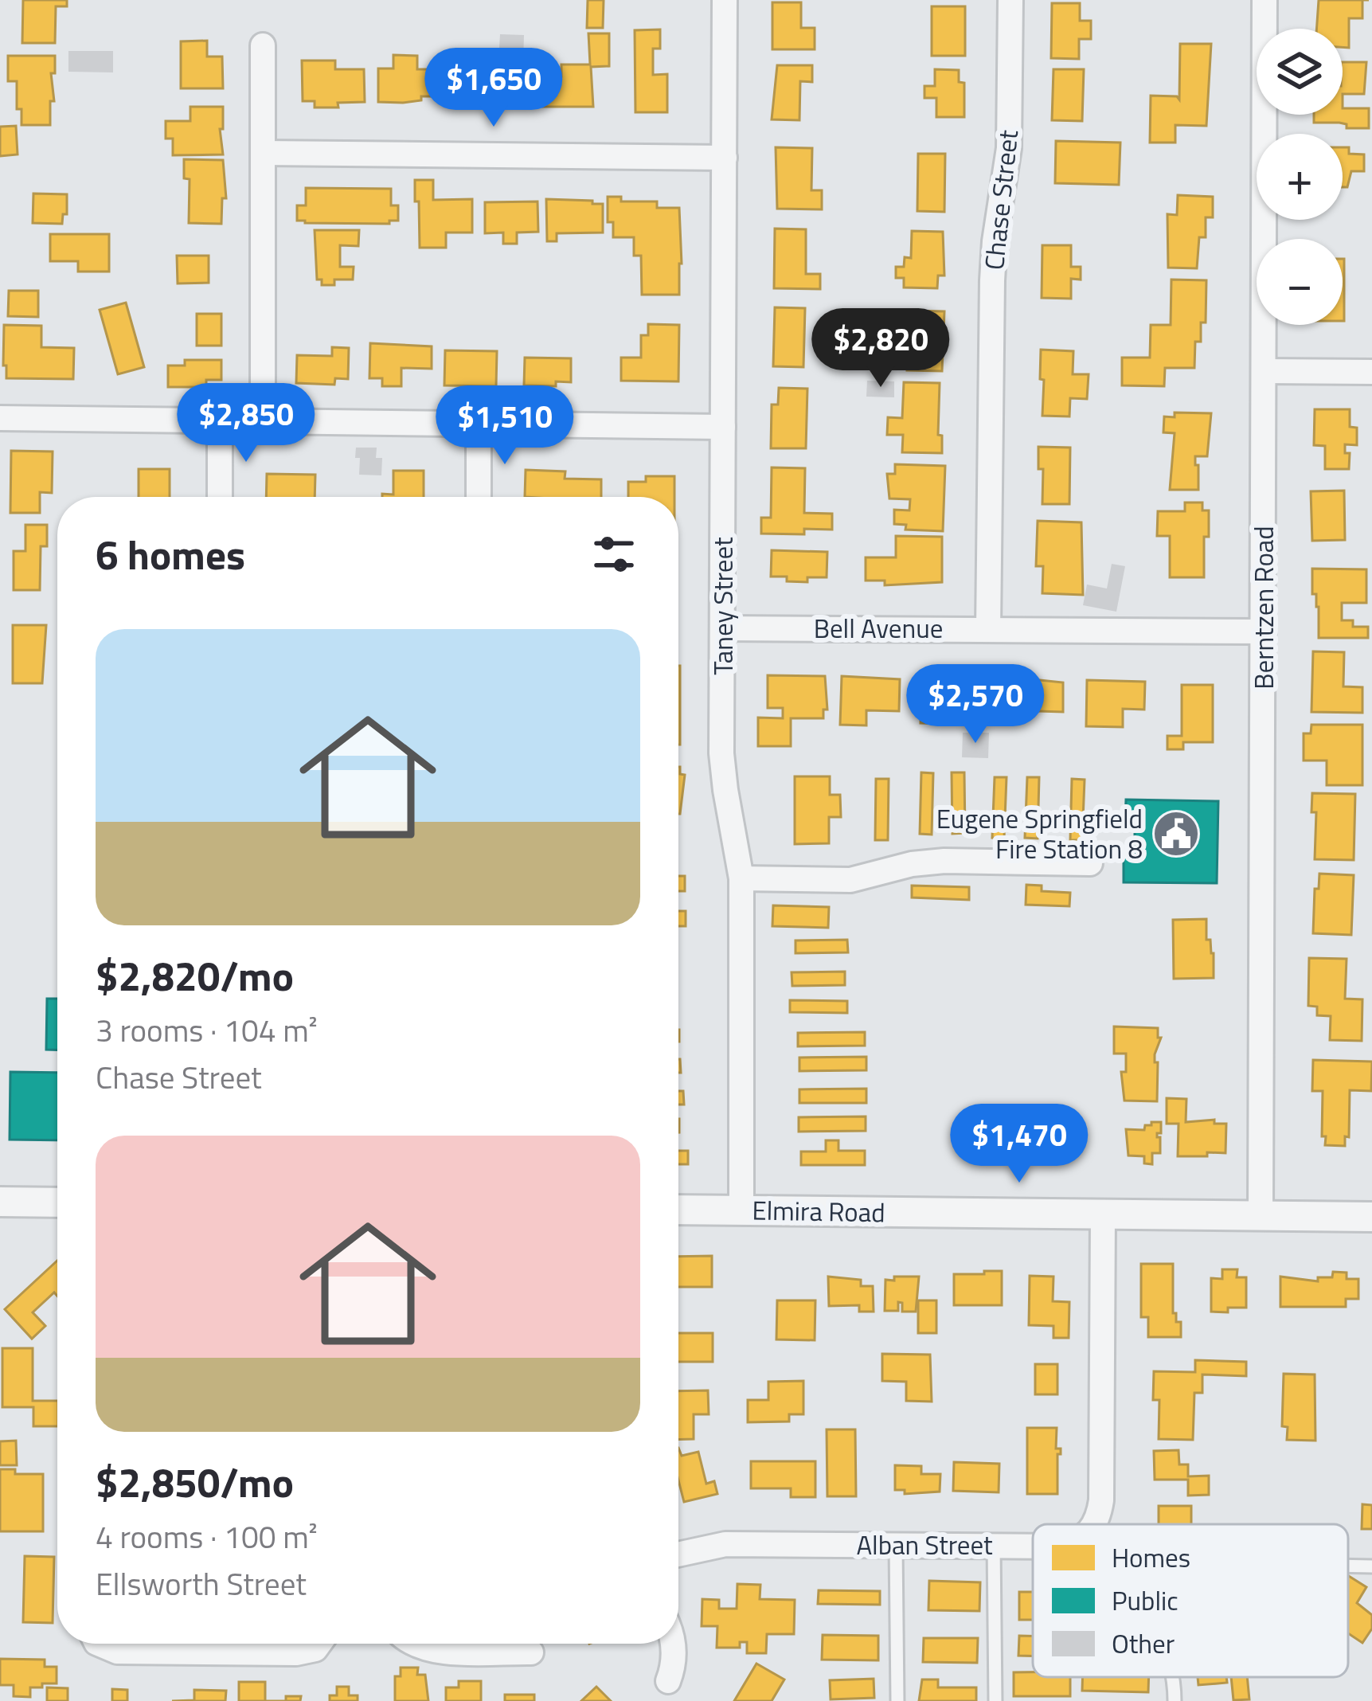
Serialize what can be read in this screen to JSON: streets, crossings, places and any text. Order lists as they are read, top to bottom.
{
  "streets": {
    "street": [
      "Chase Street",
      "Taney Street",
      "Berntzen Road",
      "Bell Avenue",
      "Elmira Road",
      "Alban Street"
    ]
  },
  "crossings": [
    ["Chase Street", "Bell Avenue"],
    ["Taney Street", "Bell Avenue"],
    ["Taney Street", "Elmira Road"],
    ["Berntzen Road", "Bell Avenue"],
    ["Berntzen Road", "Elmira Road"]
  ],
  "places": {
    "public building": ["Eugene Springfield Fire Station 8"]
  },
  "legend": ["Homes", "Public", "Other"],
  "page": {
    "map_buttons": ["+", "−"],
    "price": [
      "$1,650",
      "$2,820",
      "$2,850",
      "$1,510",
      "$2,570",
      "$1,470"
    ],
    "heading": "6 homes",
    "list": [
      {
        "name": "$2,820/mo",
        "note": "3 rooms · 104 m² · Chase Street"
      },
      {
        "name": "$2,850/mo",
        "note": "4 rooms · 100 m² · Ellsworth Street"
      }
    ]
  }
}
